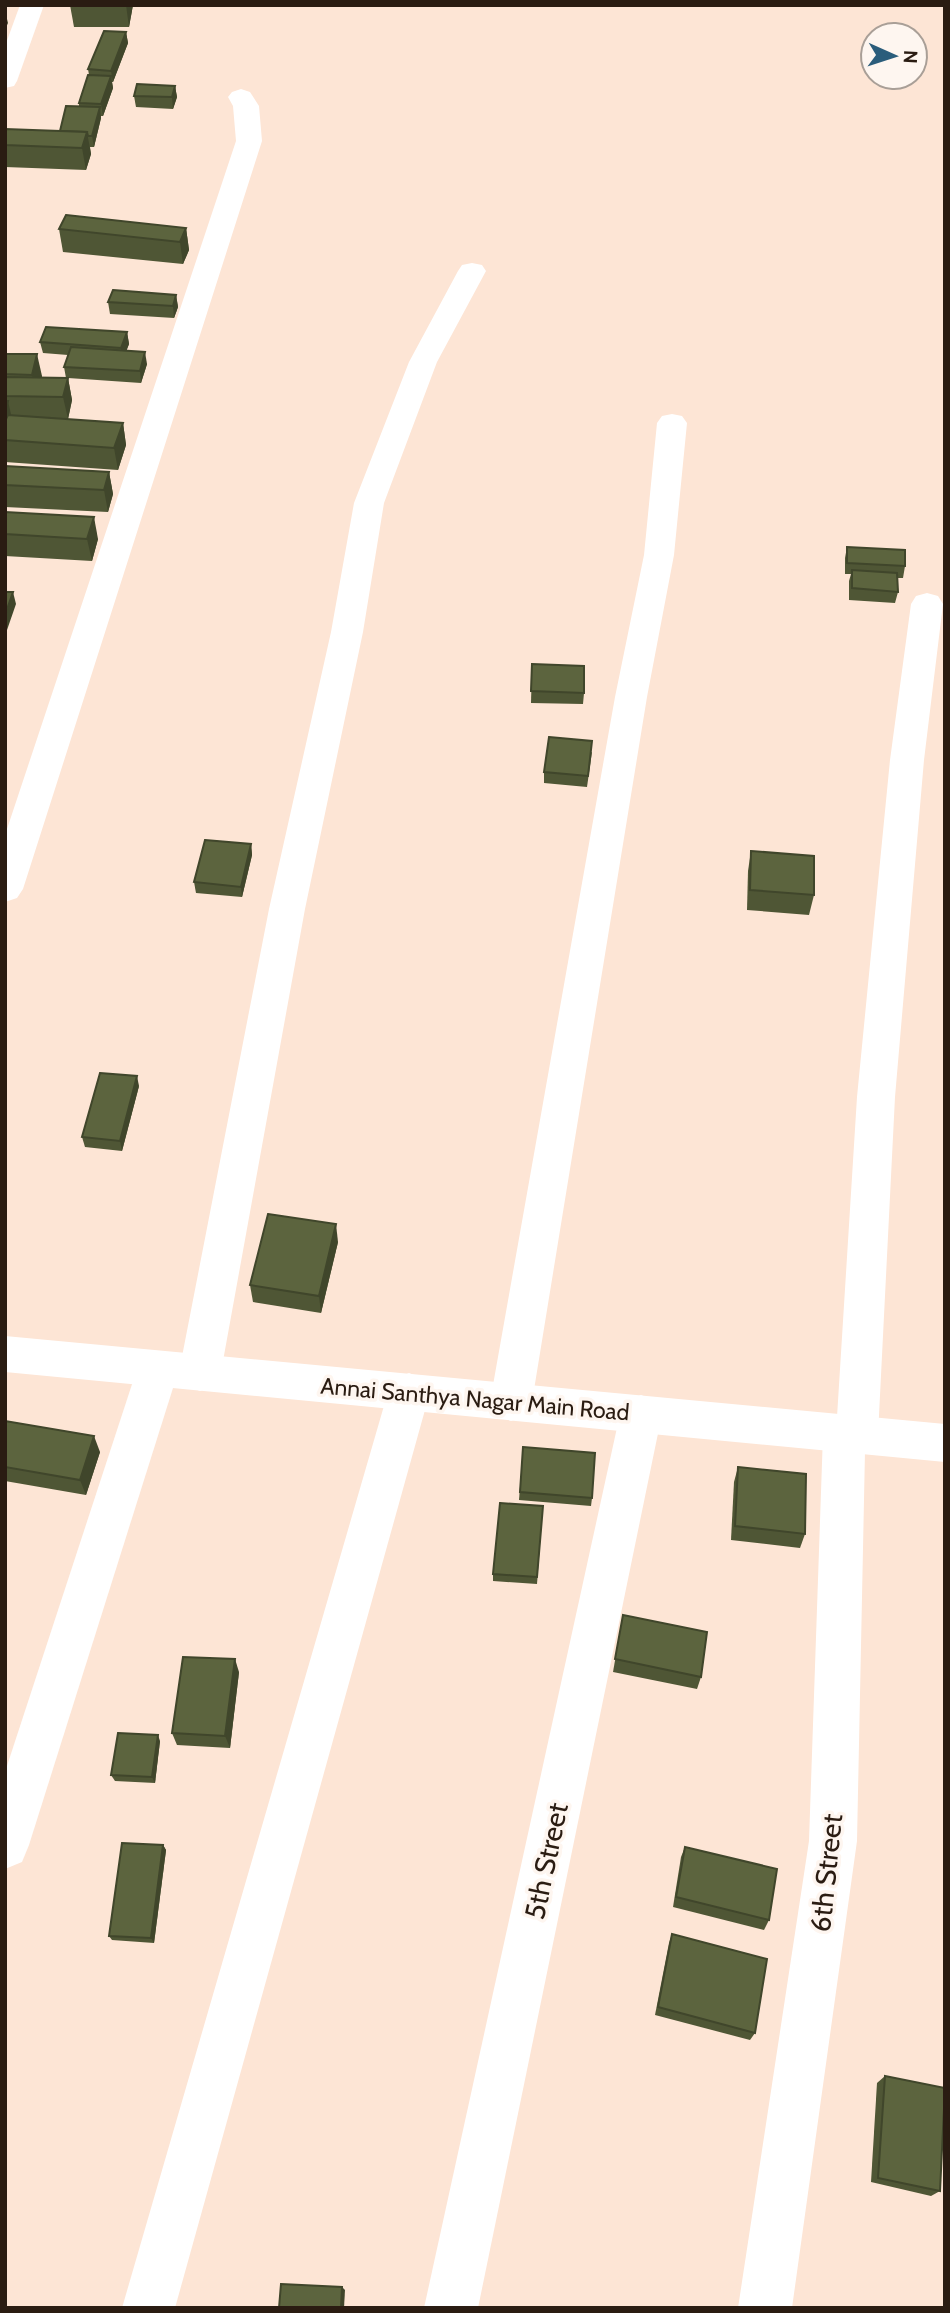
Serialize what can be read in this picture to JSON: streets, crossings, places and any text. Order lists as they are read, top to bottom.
{
  "streets": {
    "street": ["Annai Santhya Nagar Main Road", "5th Street", "6th Street"]
  },
  "crossings": [
    ["Annai Santhya Nagar Main Road", "5th Street"],
    ["Annai Santhya Nagar Main Road", "6th Street"]
  ],
  "north": "right"
}
